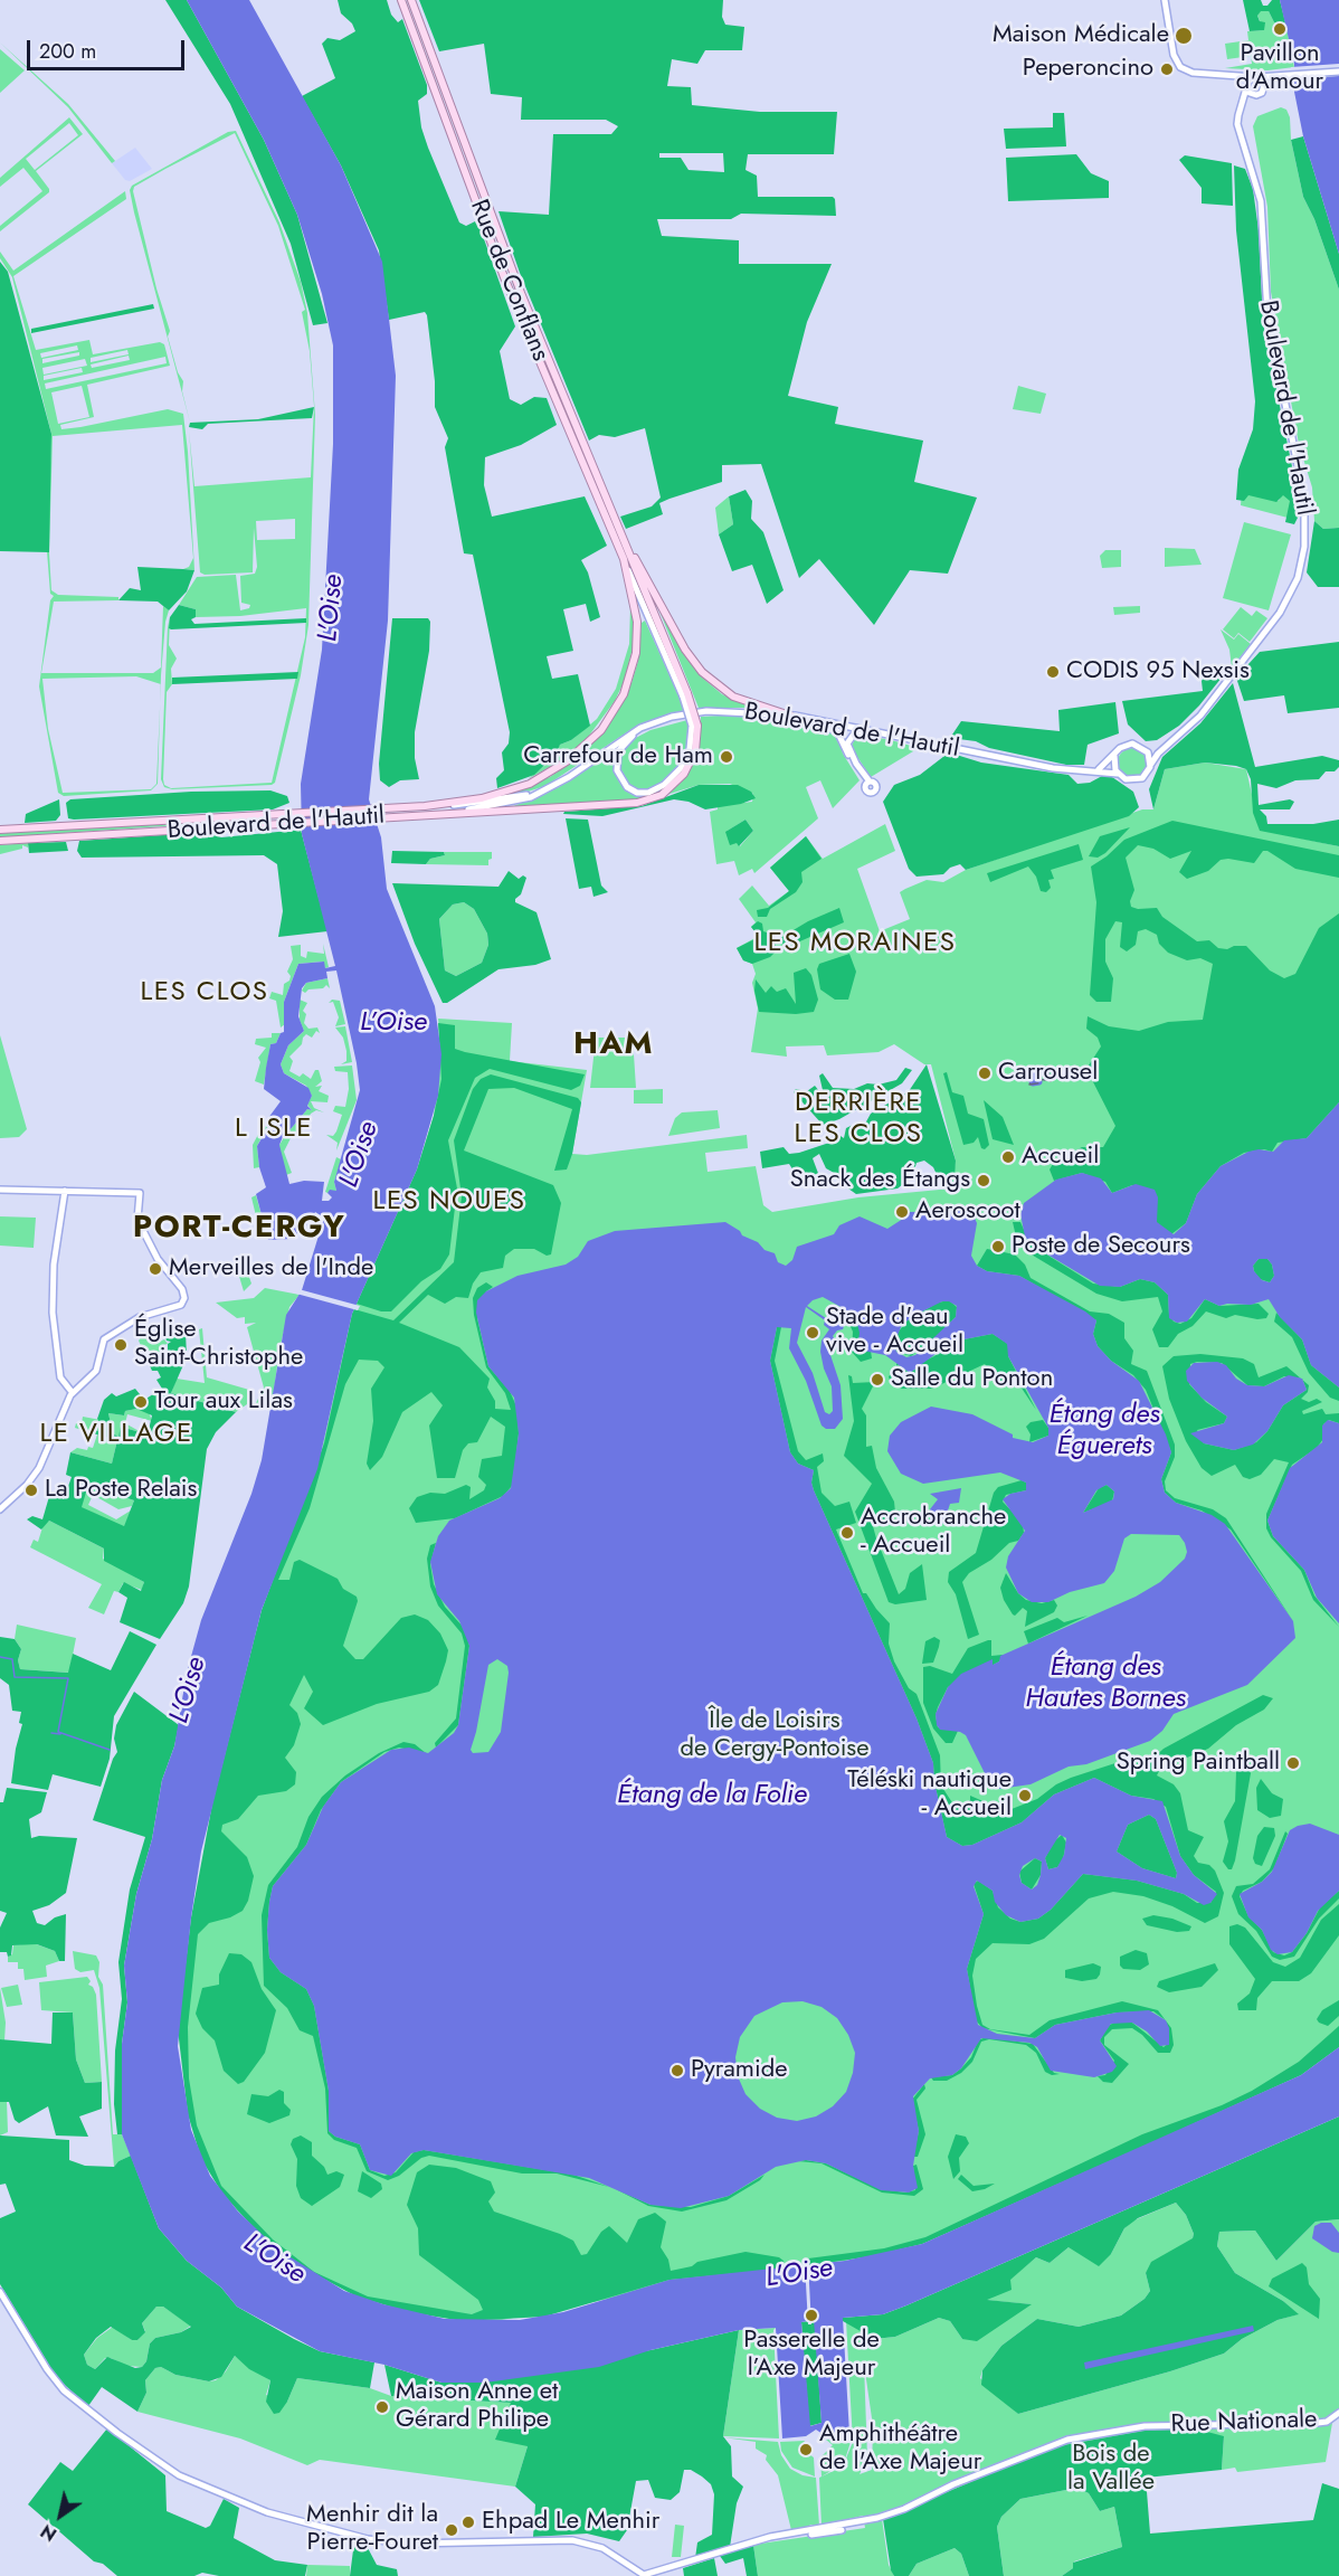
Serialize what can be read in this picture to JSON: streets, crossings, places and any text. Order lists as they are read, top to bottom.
{
  "streets": {
    "main road": ["Rue de Conflans", "Boulevard de l'Hautil", "Rue Nationale"]
  },
  "crossings": [
    ["Rue de Conflans", "Boulevard de l'Hautil"]
  ],
  "districts": [
    "LES MORAINES",
    "LES CLOS",
    "HAM",
    "DERRIÈRE LES CLOS",
    "L ISLE",
    "LES NOUES",
    "PORT-CERGY",
    "LE VILLAGE"
  ],
  "water": [
    "L'Oise",
    "L’Oise",
    "Étang des Éguerets",
    "Étang des Hautes Bornes",
    "Étang de la Folie"
  ],
  "parks": ["Île de Loisirs de Cergy-Pontoise", "Bois de la Vallée"],
  "places": [
    "Pavillon d'Amour",
    "Maison Médicale",
    "Peperoncino",
    "CODIS 95 Nexsis",
    "Carrefour de Ham",
    "Carrousel",
    "Accueil",
    "Snack des Étangs",
    "Aeroscoot",
    "Poste de Secours",
    "Merveilles de l'Inde",
    "Stade d'eau vive - Accueil",
    "Église Saint-Christophe",
    "Salle du Ponton",
    "Tour aux Lilas",
    "La Poste Relais",
    "Accrobranche - Accueil",
    "Spring Paintball",
    "Téléski nautique - Accueil",
    "Pyramide",
    "Passerelle de l’Axe Majeur",
    "Maison Anne et Gérard Philipe",
    "Amphithéâtre de l'Axe Majeur",
    "Ehpad Le Menhir",
    "Menhir dit la Pierre-Fouret"
  ],
  "scale_bar": "200 m",
  "north": "bottom left"
}
